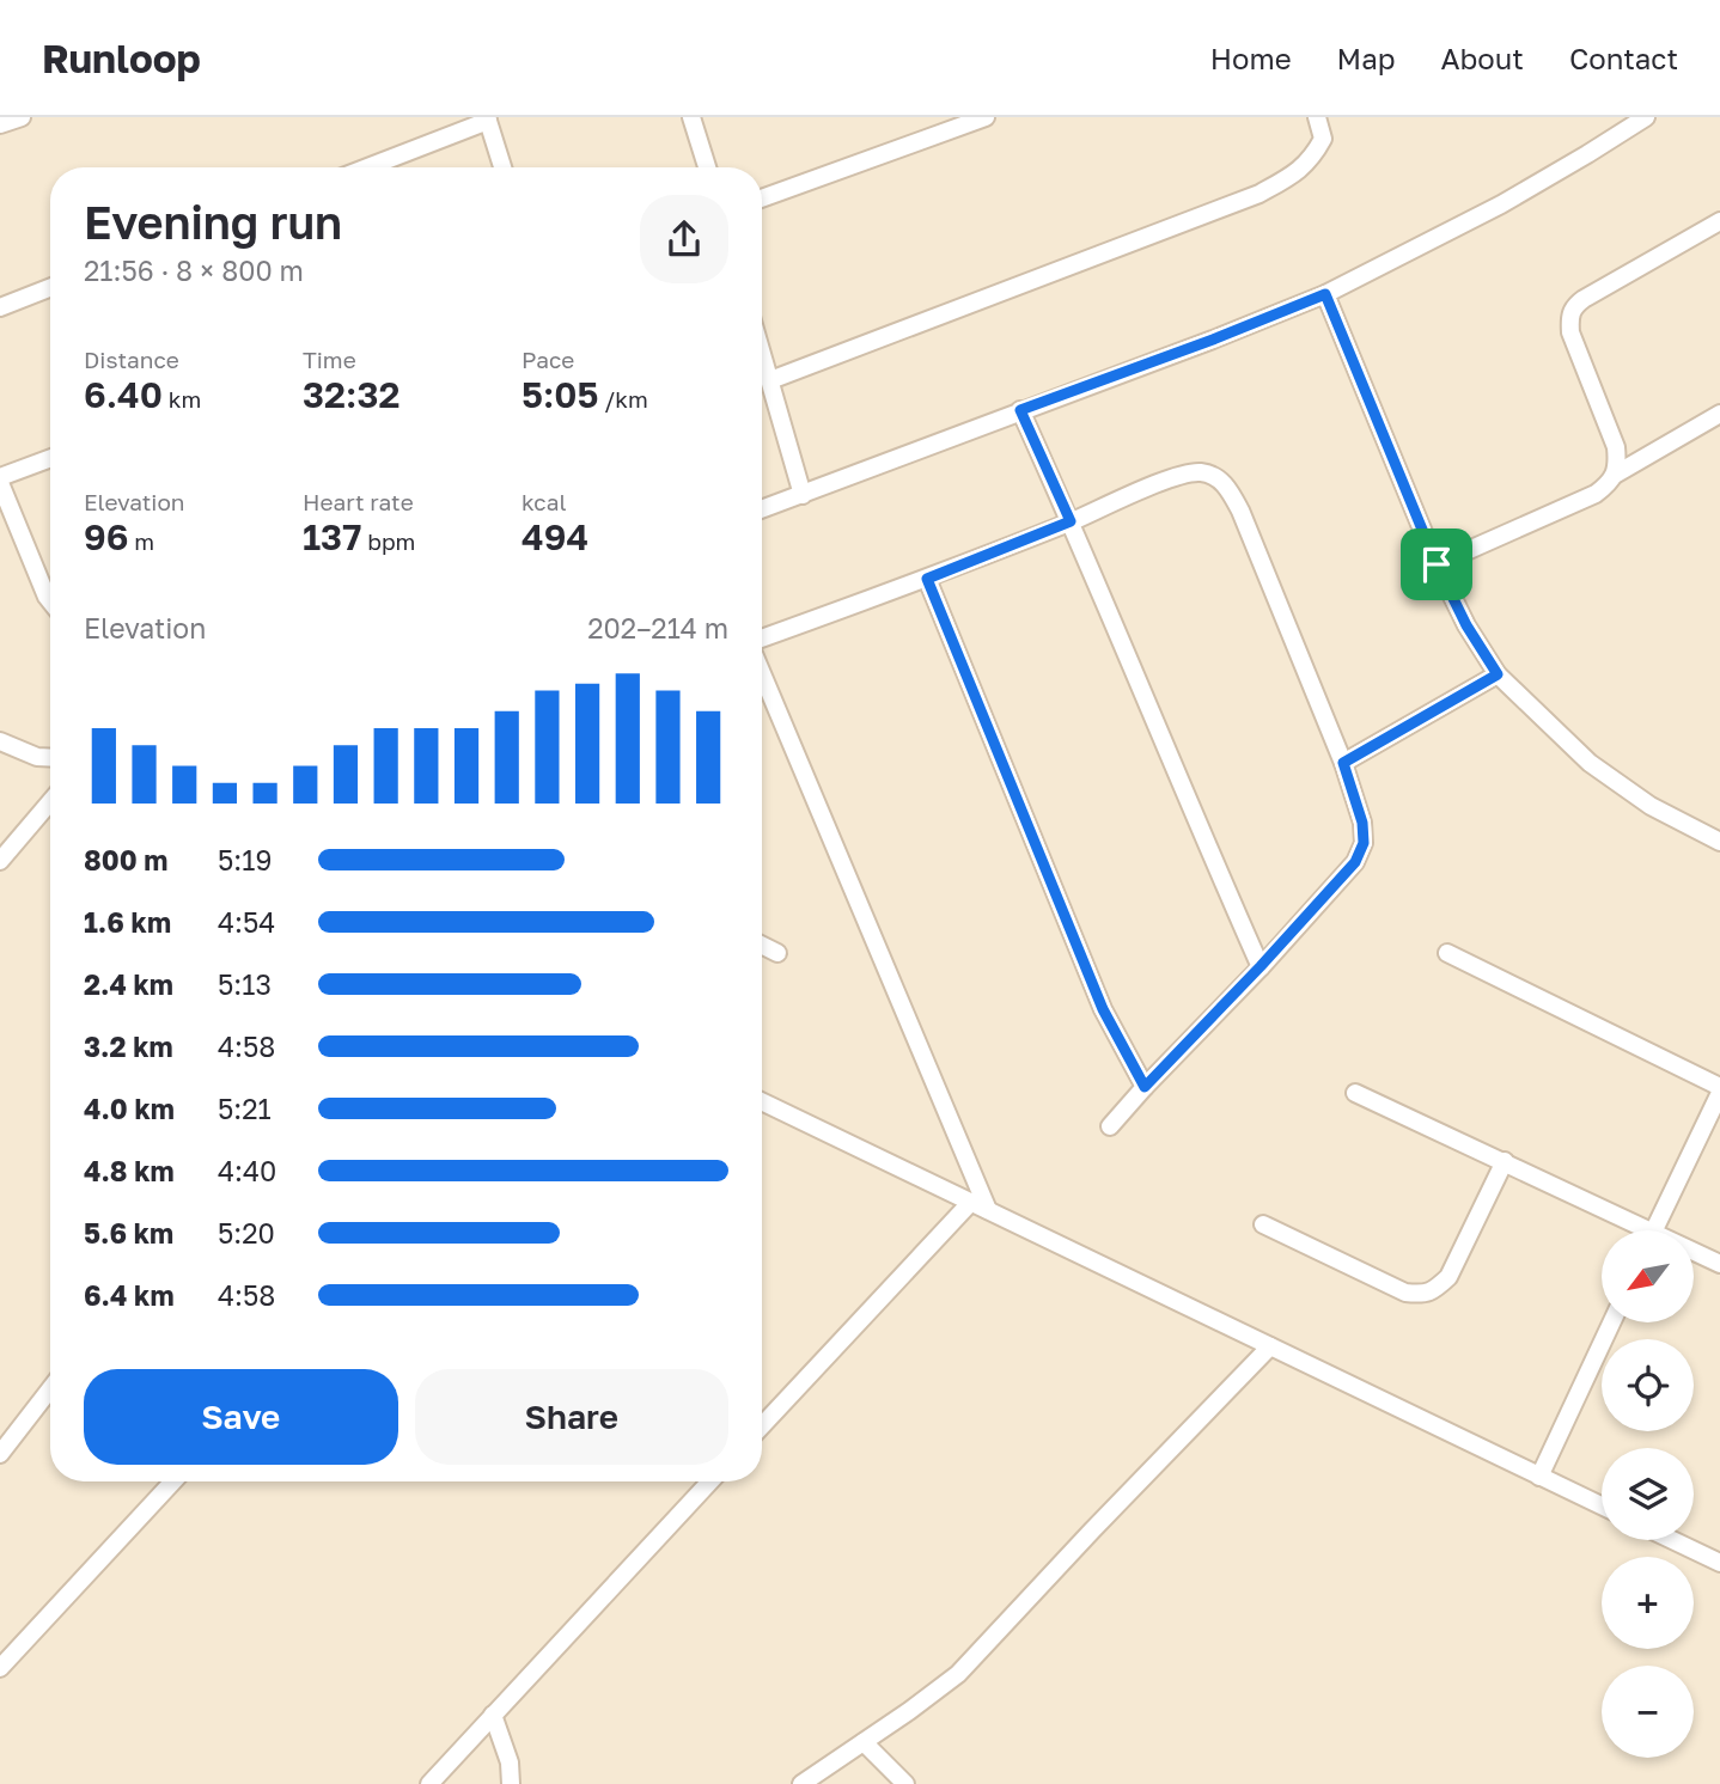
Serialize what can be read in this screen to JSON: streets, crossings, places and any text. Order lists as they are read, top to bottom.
{
  "north": "bottom left",
  "page": {
    "header": "Runloop",
    "nav": [
      "Home",
      "Map",
      "About",
      "Contact"
    ],
    "heading": ["Evening run", "21:56 · 8 × 800 m"],
    "stats": [
      ["Distance", "6.40 km"],
      ["Time", "32:32"],
      ["Pace", "5:05 /km"],
      ["Elevation", "96 m"],
      ["Heart rate", "137 bpm"],
      ["kcal", "494"]
    ],
    "chart": ["Elevation", "202–214 m"],
    "list": [
      {
        "name": "800 m",
        "note": "5:19"
      },
      {
        "name": "1.6 km",
        "note": "4:54"
      },
      {
        "name": "2.4 km",
        "note": "5:13"
      },
      {
        "name": "3.2 km",
        "note": "4:58"
      },
      {
        "name": "4.0 km",
        "note": "5:21"
      },
      {
        "name": "4.8 km",
        "note": "4:40"
      },
      {
        "name": "5.6 km",
        "note": "5:20"
      },
      {
        "name": "6.4 km",
        "note": "4:58"
      }
    ],
    "map_buttons": ["+", "−"],
    "buttons": ["Save", "Share"]
  }
}
